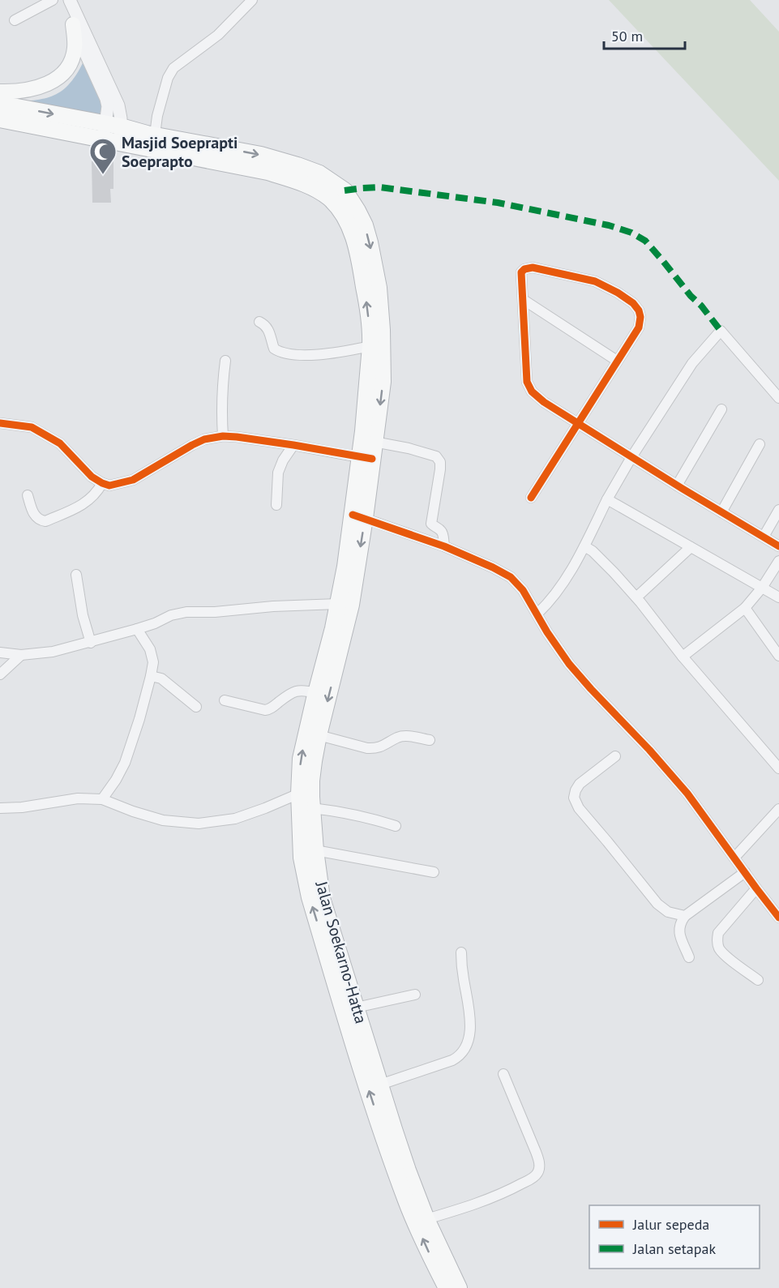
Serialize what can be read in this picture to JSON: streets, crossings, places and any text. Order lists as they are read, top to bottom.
{
  "streets": {
    "highway": ["Jalan Soekarno-Hatta"]
  },
  "places": {
    "mosque": ["Masjid Soeprapti Soeprapto"]
  },
  "legend": ["Jalur sepeda", "Jalan setapak"],
  "scale_bar": "50 m"
}
